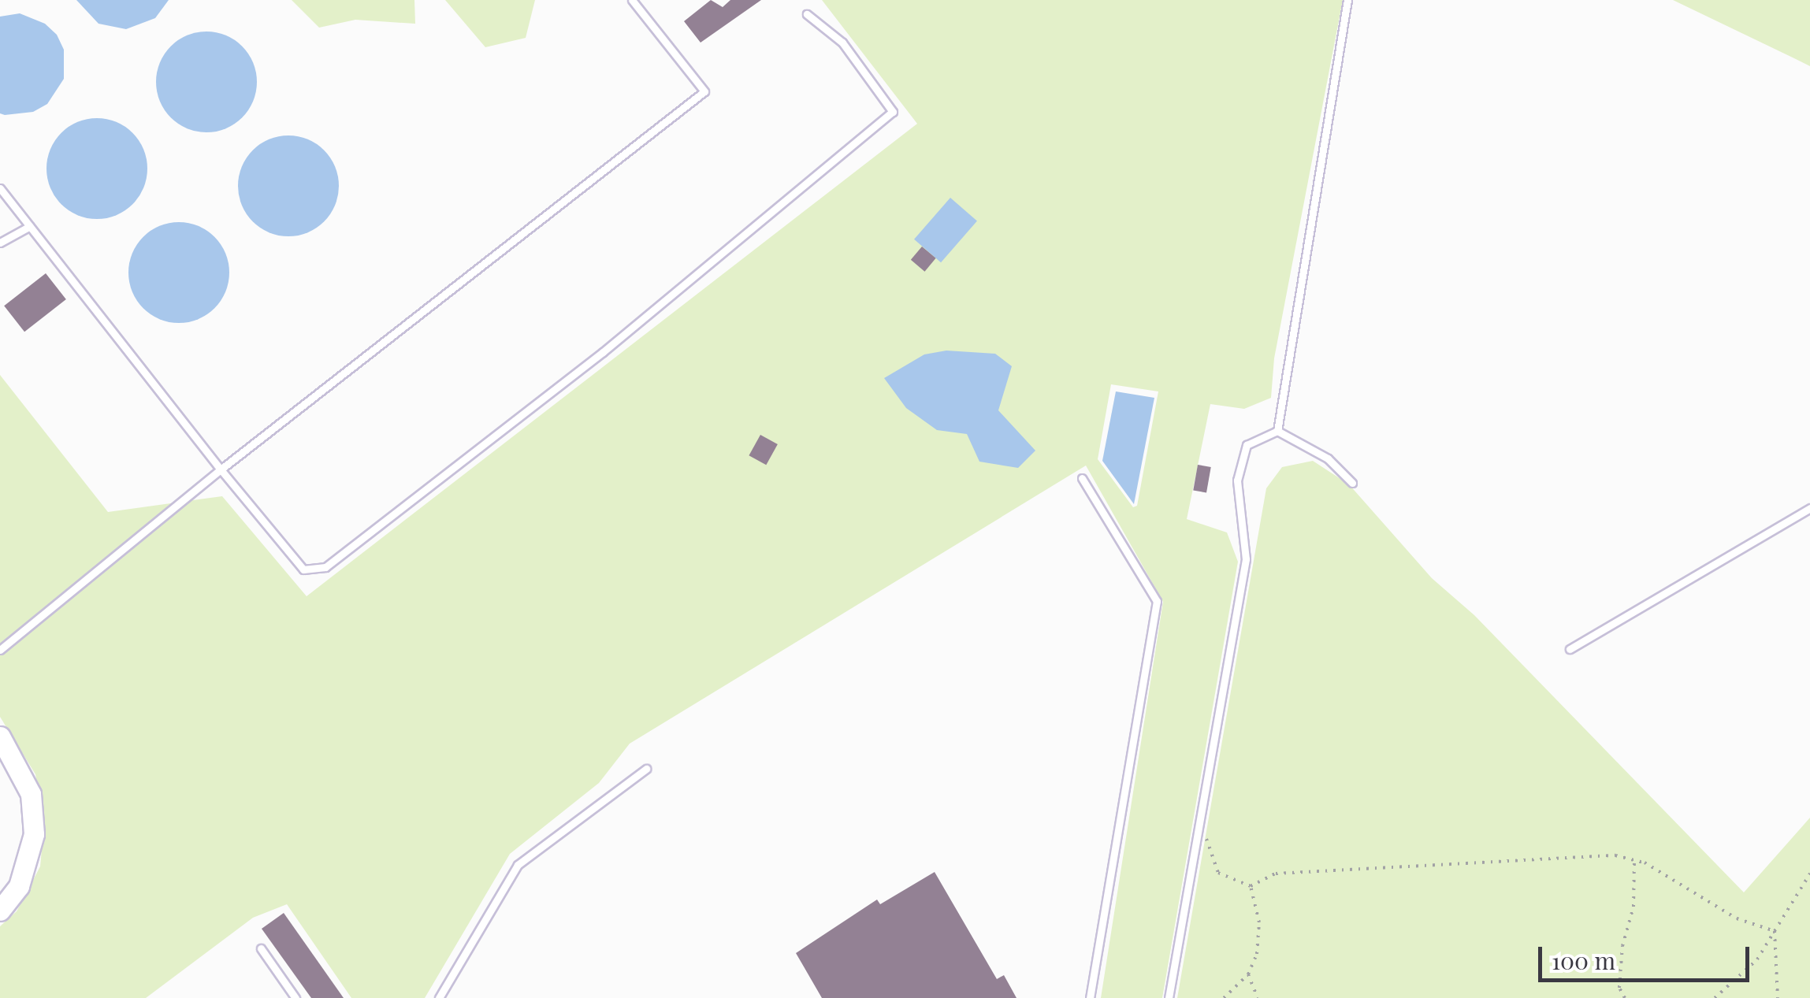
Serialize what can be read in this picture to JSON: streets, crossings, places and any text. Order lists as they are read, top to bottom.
{
  "scale_bar": "100 m"
}
